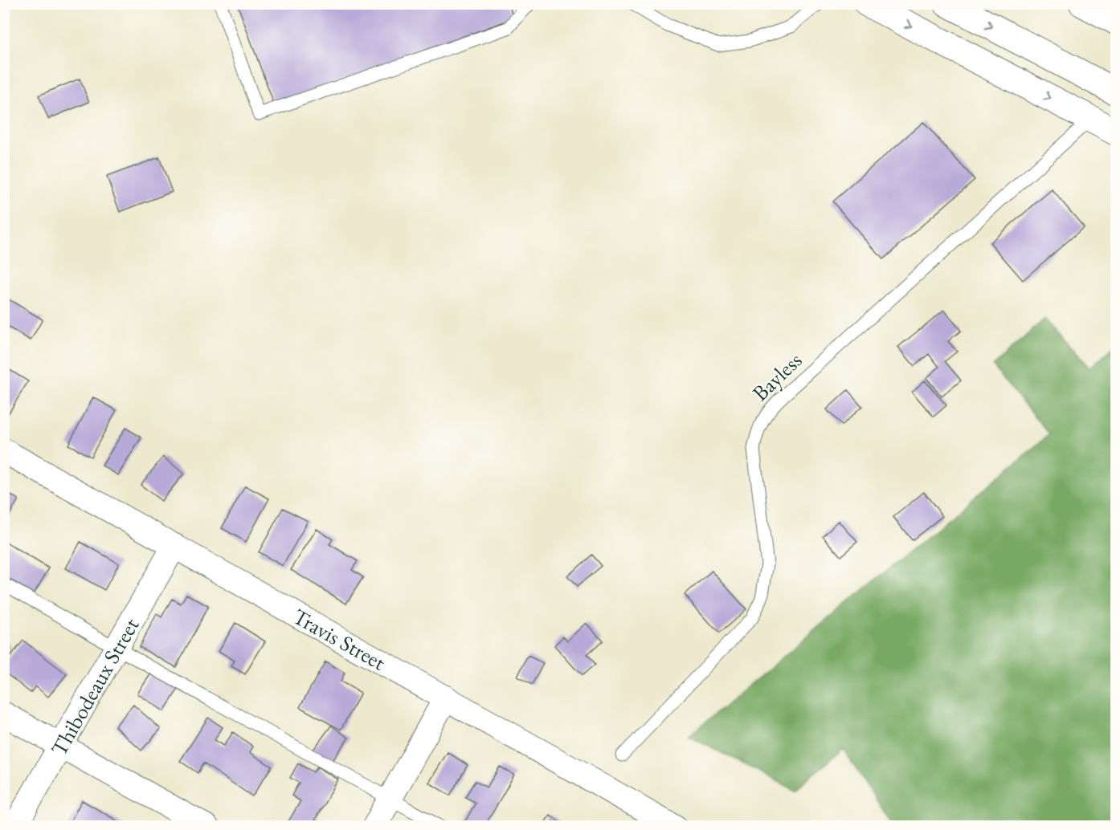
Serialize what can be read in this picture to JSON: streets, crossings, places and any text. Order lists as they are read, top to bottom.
{
  "streets": {
    "street": ["Travis Street", "Thibodeaux Street"],
    "lane": ["Bayless"]
  },
  "crossings": [
    ["Travis Street", "Thibodeaux Street"]
  ]
}
